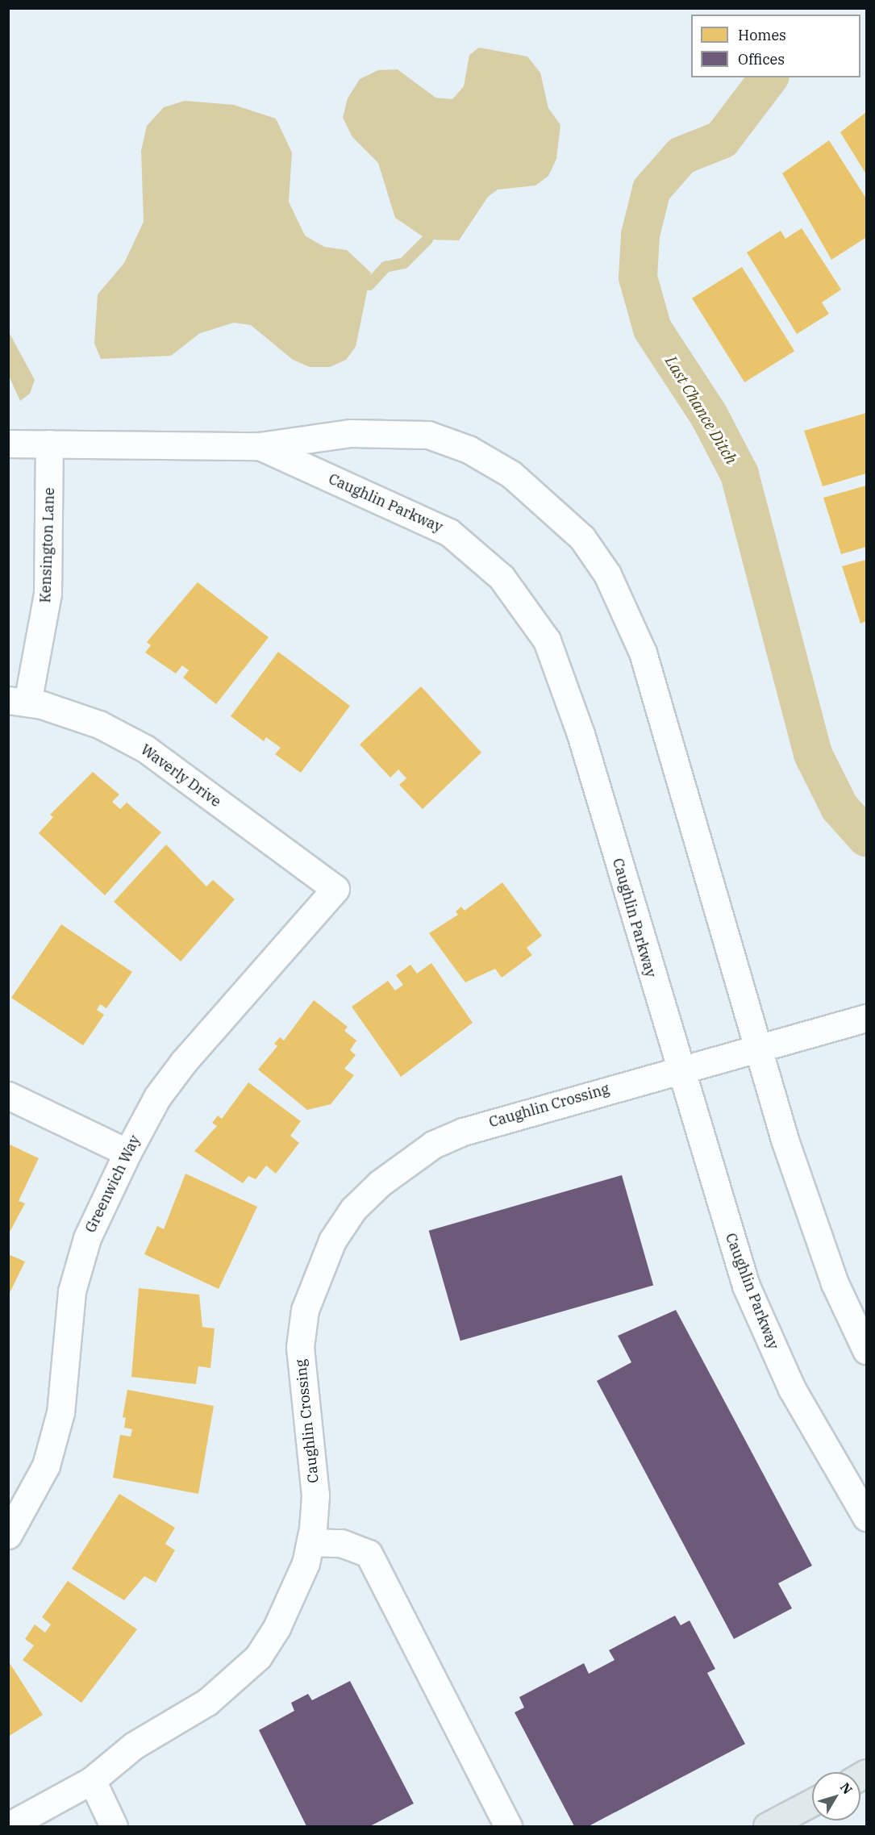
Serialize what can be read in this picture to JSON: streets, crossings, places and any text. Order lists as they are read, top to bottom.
{
  "streets": {
    "street": [
      "Caughlin Parkway",
      "Kensington Lane",
      "Waverly Drive",
      "Caughlin Crossing",
      "Greenwich Way"
    ]
  },
  "crossings": [
    ["Caughlin Parkway", "Kensington Lane"],
    ["Caughlin Parkway", "Caughlin Crossing"],
    ["Kensington Lane", "Waverly Drive"],
    ["Waverly Drive", "Greenwich Way"]
  ],
  "water": ["Last Chance Ditch"],
  "legend": ["Homes", "Offices"],
  "north": "top right"
}
